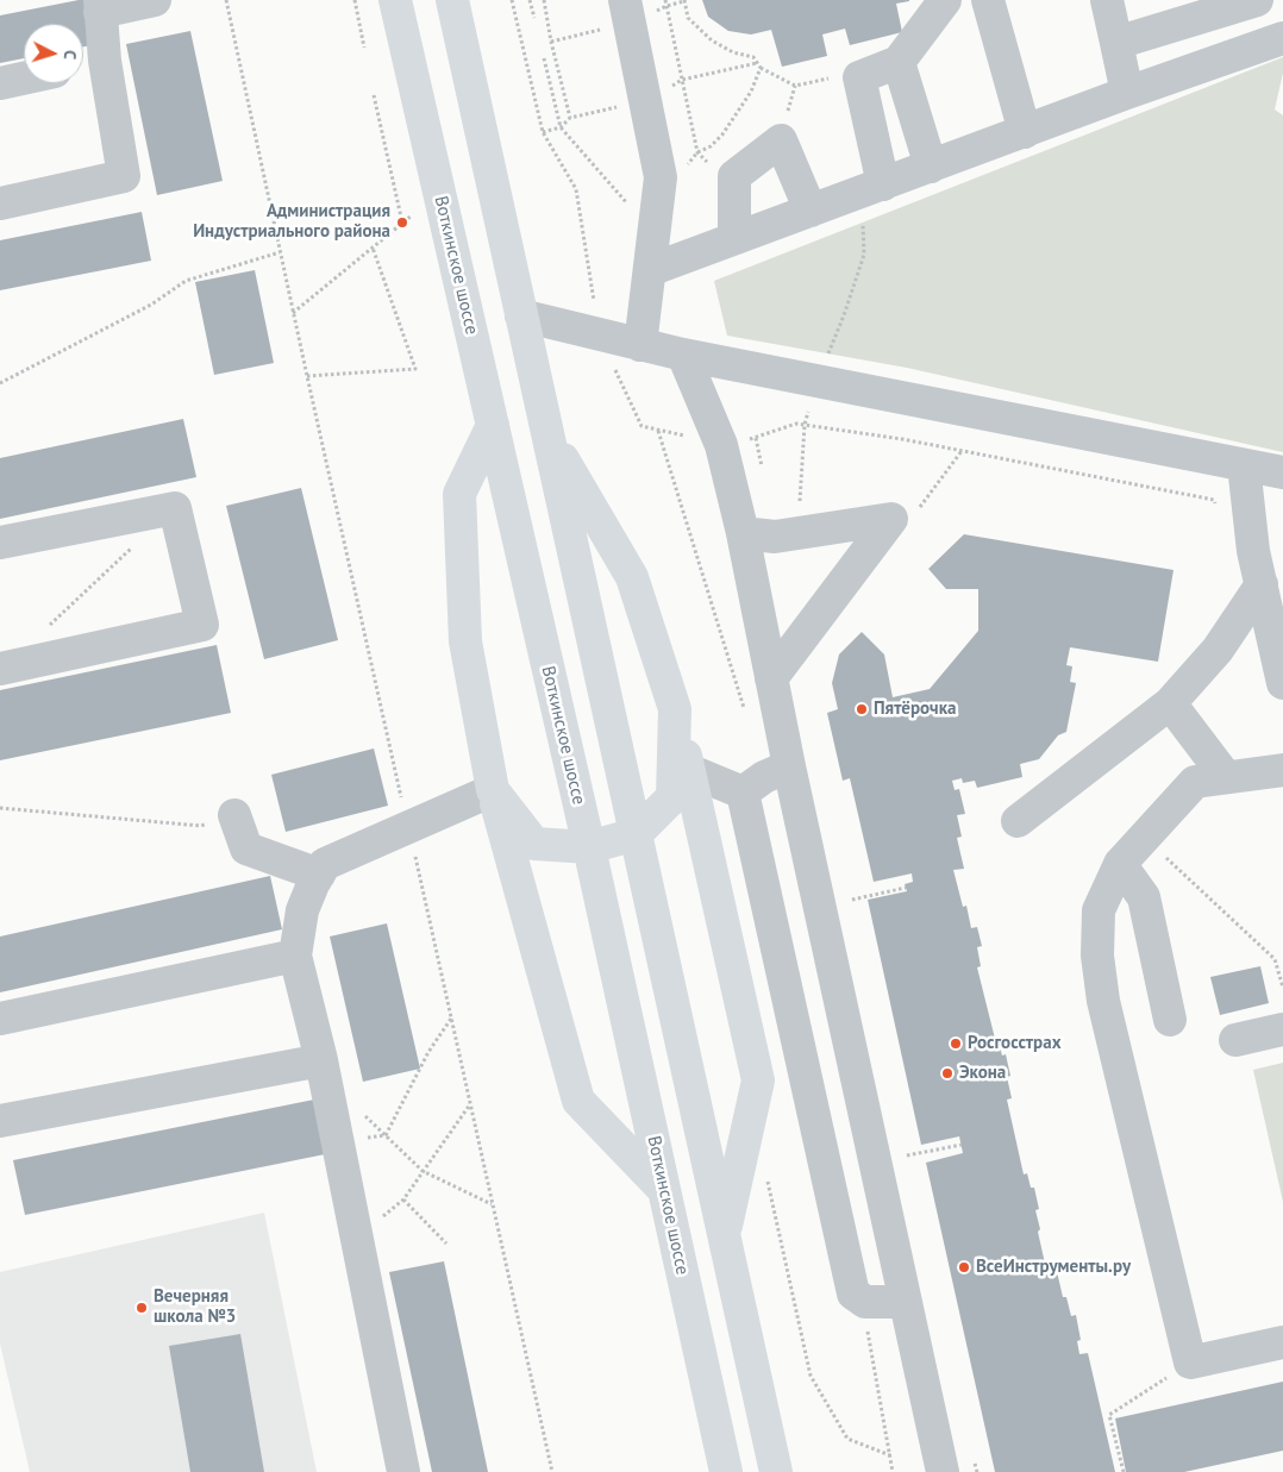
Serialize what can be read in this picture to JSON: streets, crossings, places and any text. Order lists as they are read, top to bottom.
{
  "streets": {
    "main road": ["Воткинское шоссе"]
  },
  "places": [
    "Администрация Индустриального района",
    "Пятёрочка",
    "Росгосстрах",
    "Экона",
    "ВсеИнструменты.ру",
    "Вечерняя школа №3"
  ],
  "north": "right"
}
